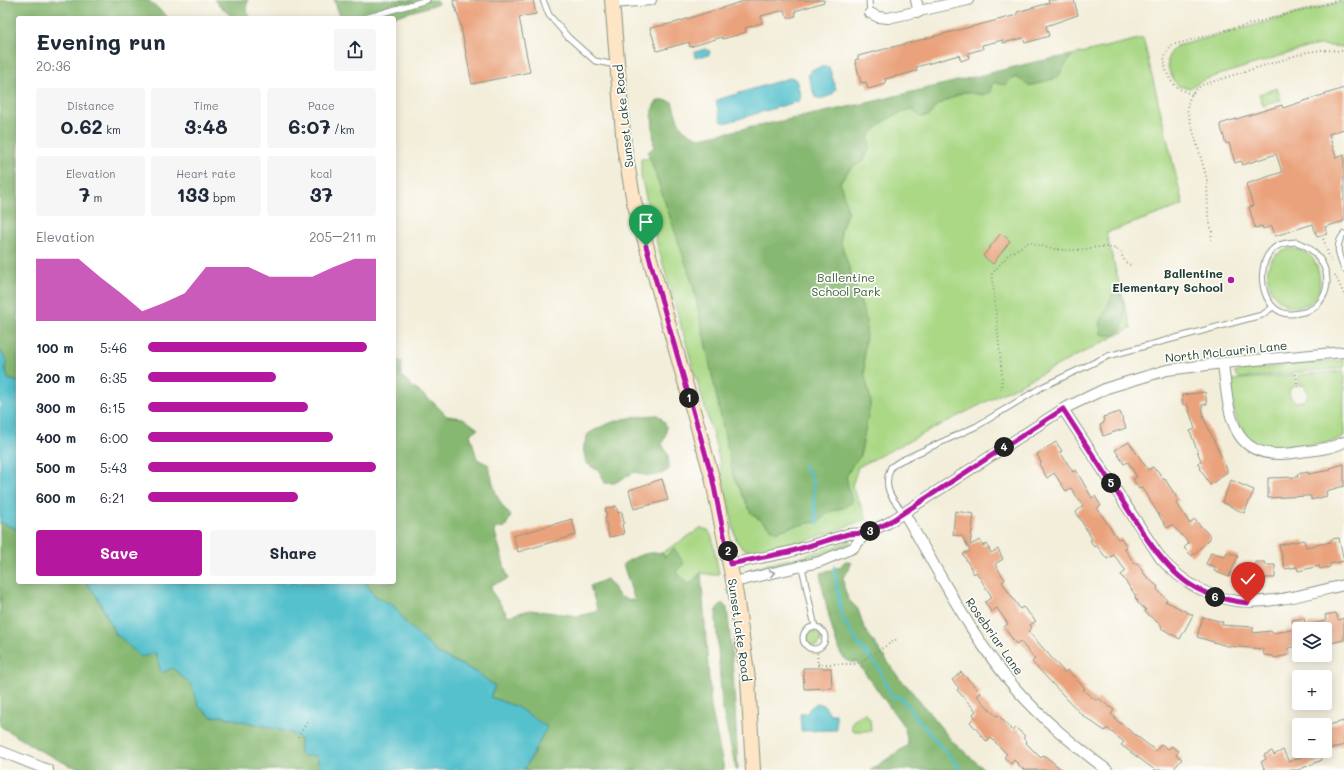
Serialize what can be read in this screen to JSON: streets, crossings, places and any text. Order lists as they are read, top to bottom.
{
  "streets": {
    "main road": ["Sunset Lake Road"],
    "street": ["North McLaurin Lane", "Rosebriar Lane"]
  },
  "crossings": [
    ["Sunset Lake Road", "North McLaurin Lane"],
    ["North McLaurin Lane", "Rosebriar Lane"]
  ],
  "parks": ["Ballentine School Park"],
  "places": ["Ballentine Elementary School"],
  "page": {
    "heading": ["Evening run", "20:36"],
    "stats": [
      ["Distance", "0.62 km"],
      ["Time", "3:48"],
      ["Pace", "6:07 /km"],
      ["Elevation", "7 m"],
      ["Heart rate", "133 bpm"],
      ["kcal", "37"]
    ],
    "chart": ["Elevation", "205–211 m"],
    "list": [
      {
        "name": "100 m",
        "note": "5:46"
      },
      {
        "name": "200 m",
        "note": "6:35"
      },
      {
        "name": "300 m",
        "note": "6:15"
      },
      {
        "name": "400 m",
        "note": "6:00"
      },
      {
        "name": "500 m",
        "note": "5:43"
      },
      {
        "name": "600 m",
        "note": "6:21"
      }
    ],
    "pins": [
      "1",
      "4",
      "5",
      "3",
      "2",
      "6"
    ],
    "buttons": ["Save", "Share"],
    "map_buttons": ["+", "−"]
  }
}
